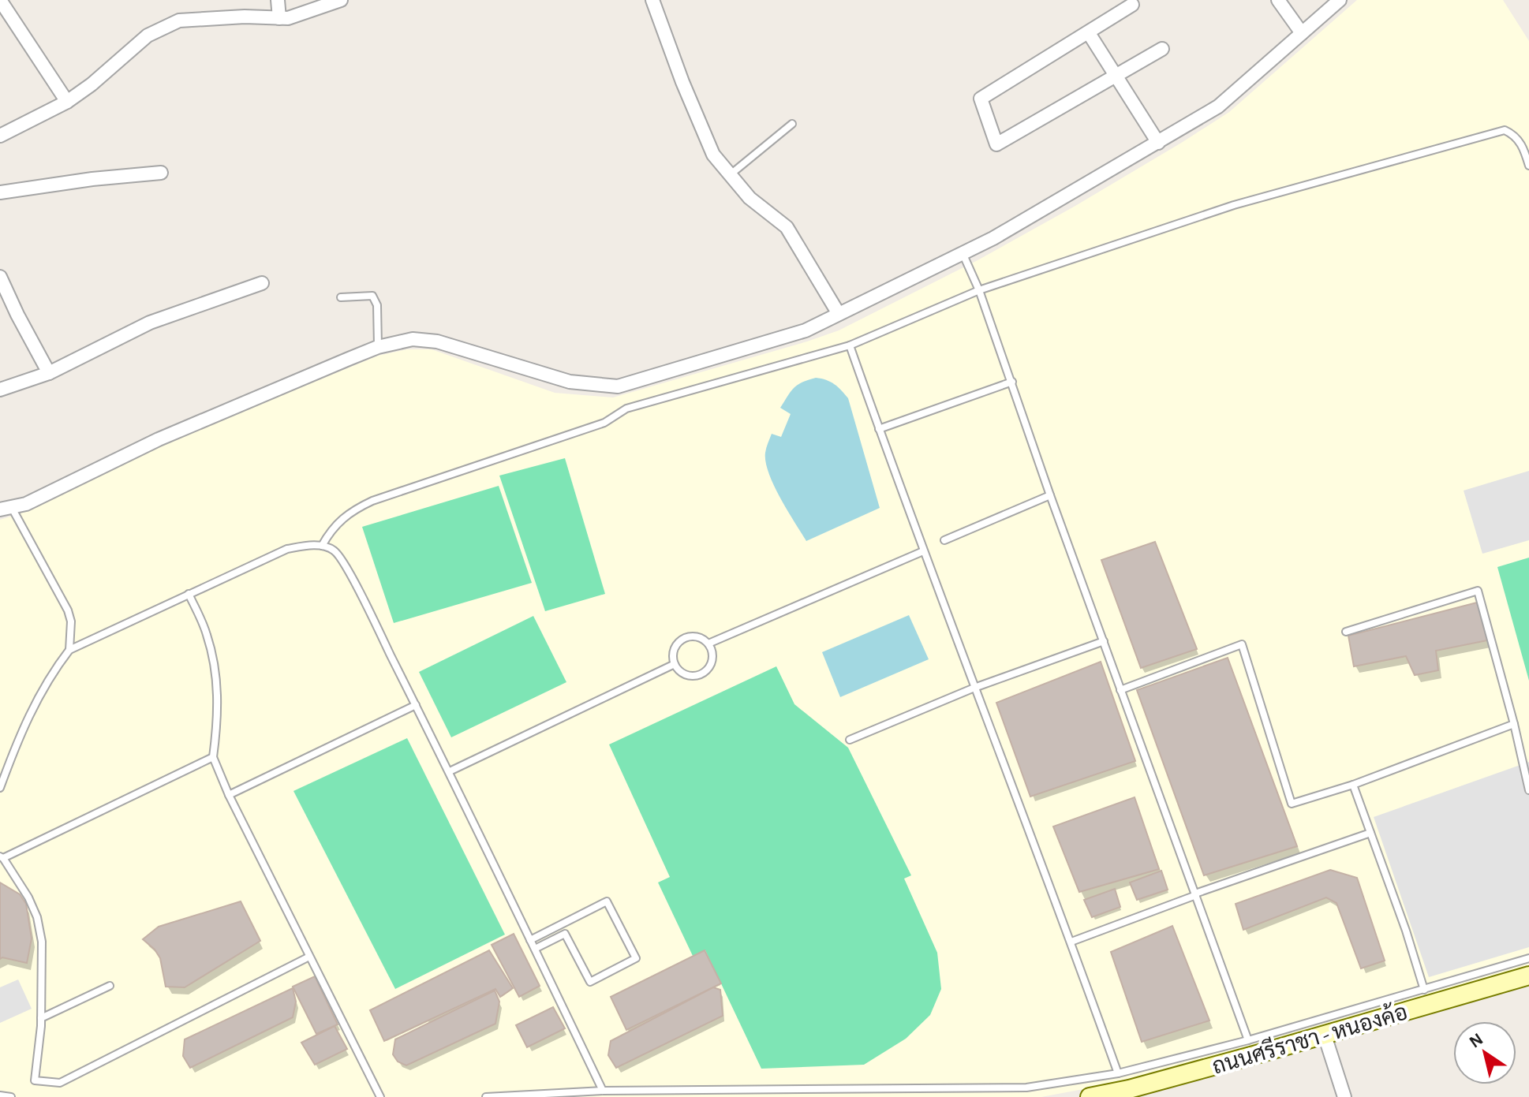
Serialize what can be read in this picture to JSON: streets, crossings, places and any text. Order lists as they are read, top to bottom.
{
  "streets": {
    "main road": ["ถนนศรีราชา - หนองค้อ"]
  },
  "north": "top left"
}
